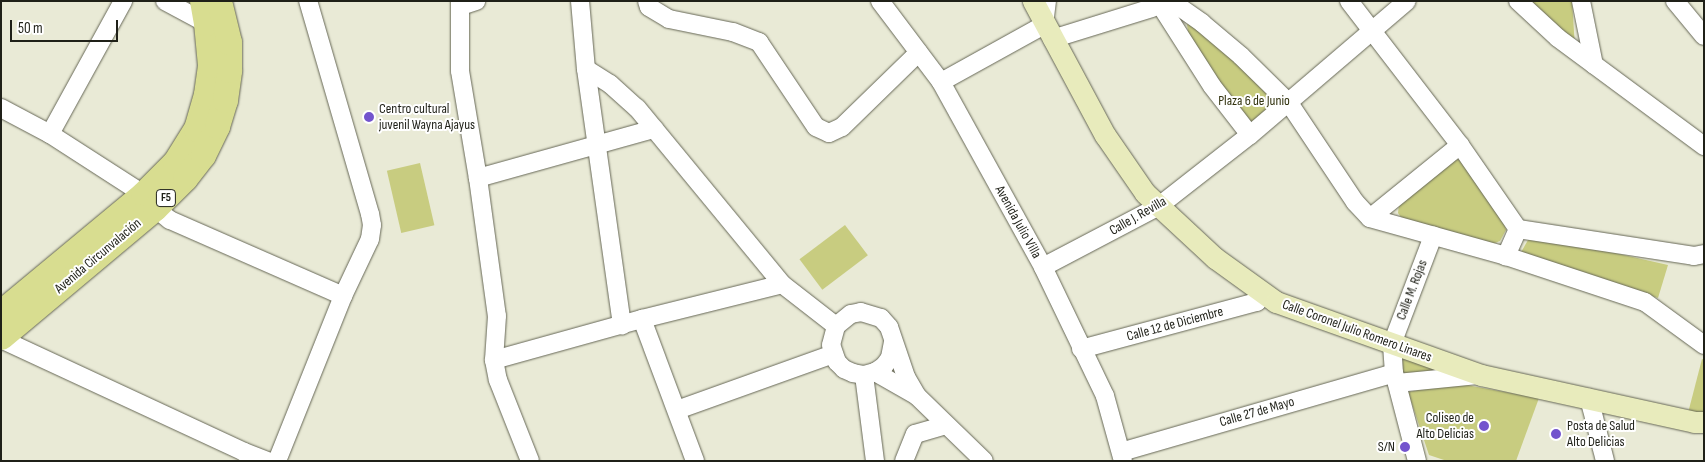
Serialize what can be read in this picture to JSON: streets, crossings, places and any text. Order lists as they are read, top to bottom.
{
  "streets": {
    "highway": ["F5", "Avenida Circunvalación"],
    "main road": ["Calle Coronel Julio Romero Linares"],
    "street": [
      "Calle J. Revilla",
      "Avenida Julio Villa",
      "Calle M. Rojas",
      "Calle 12 de Diciembre",
      "Calle 27 de Mayo"
    ]
  },
  "crossings": [
    ["Calle J. Revilla", "Avenida Julio Villa"],
    ["Calle J. Revilla", "Calle Coronel Julio Romero Linares"],
    ["Avenida Julio Villa", "Calle 12 de Diciembre"],
    ["Avenida Julio Villa", "Calle 27 de Mayo"],
    ["Calle M. Rojas", "Calle Coronel Julio Romero Linares"],
    ["Calle M. Rojas", "Calle 27 de Mayo"],
    ["Calle 12 de Diciembre", "Calle Coronel Julio Romero Linares"],
    ["Calle Coronel Julio Romero Linares", "Calle 27 de Mayo"]
  ],
  "parks": ["Plaza 6 de Junio"],
  "places": [
    "Centro cultural juvenil Wayna Ajayus",
    "Coliseo de Alto Delicias",
    "Posta de Salud Alto Delicias",
    "S/N"
  ],
  "scale_bar": "50 m"
}
